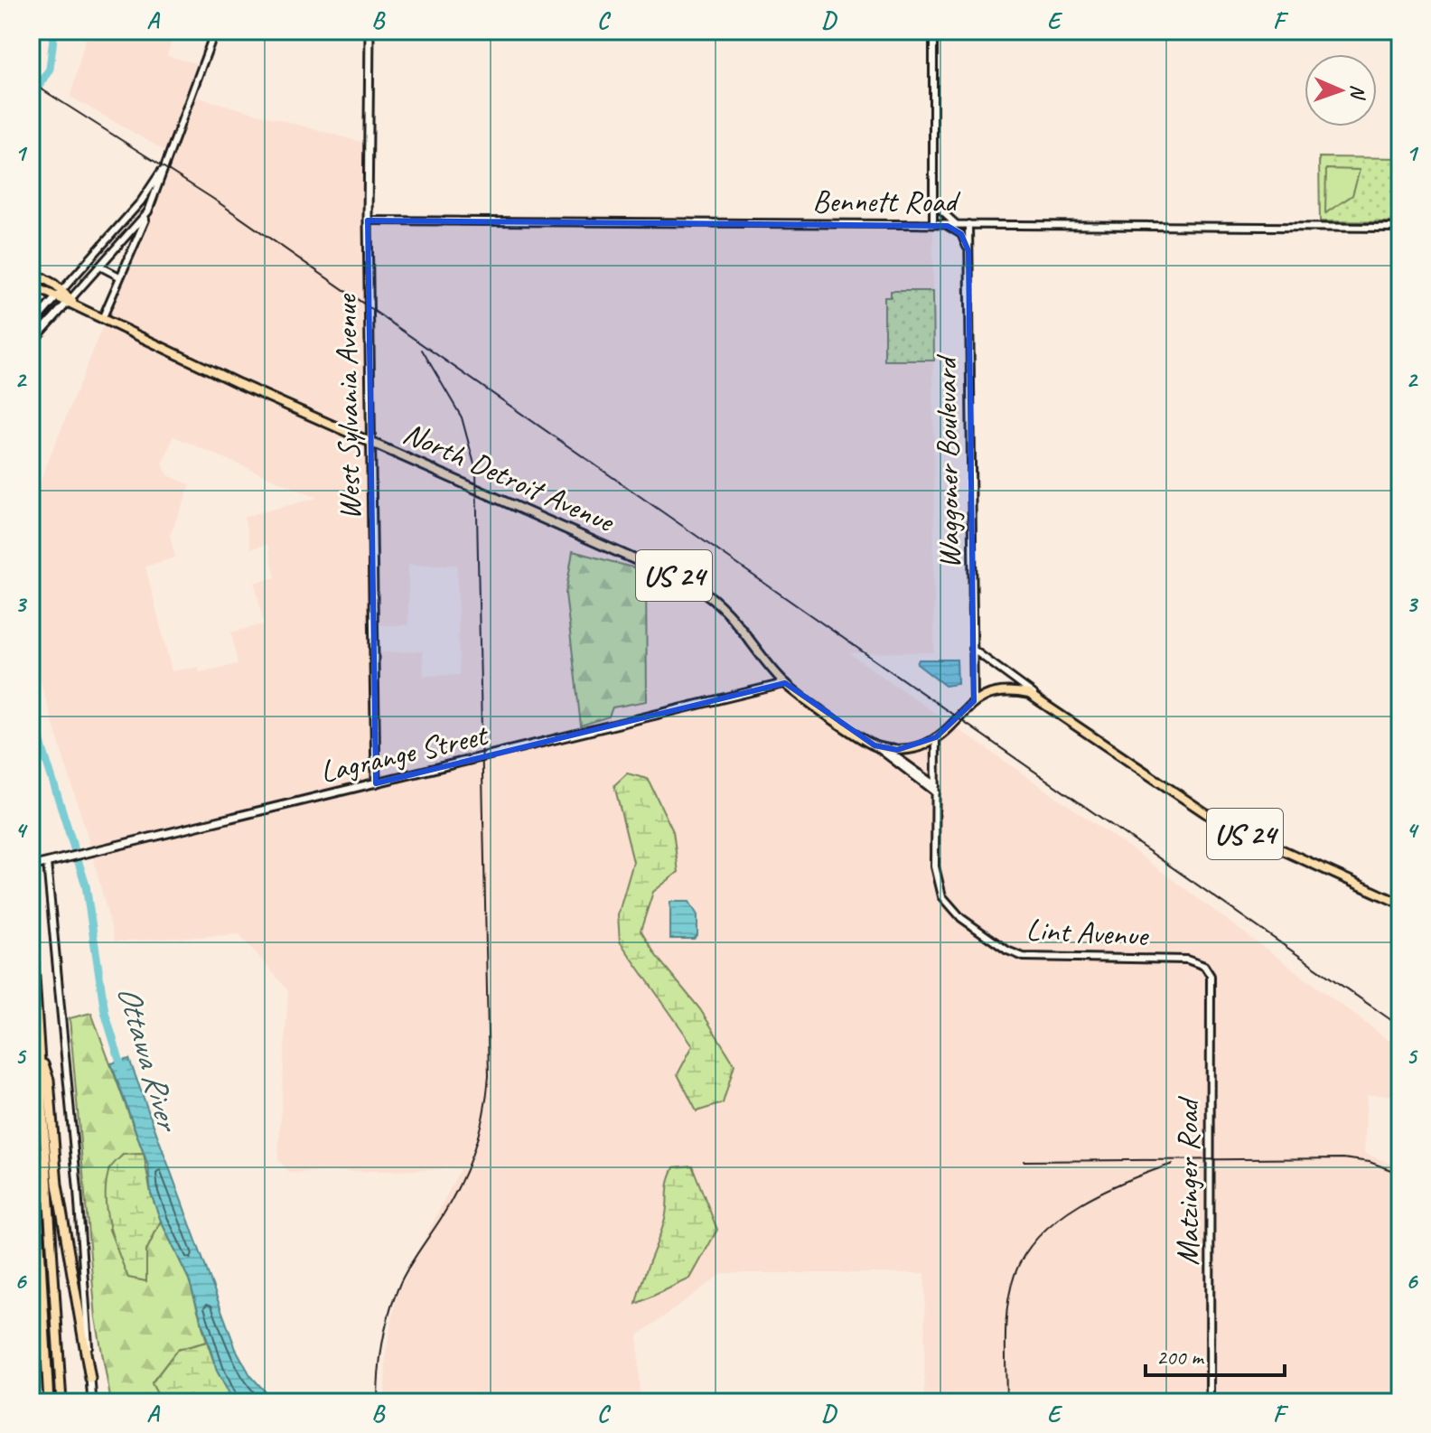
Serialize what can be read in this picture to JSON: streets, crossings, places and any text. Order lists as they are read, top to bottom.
{
  "streets": {
    "main road": [
      "West Sylvania Avenue",
      "North Detroit Avenue",
      "US 24",
      "Lagrange Street"
    ],
    "street": [
      "Bennett Road",
      "Waggoner Boulevard",
      "Lint Avenue",
      "Matzinger Road"
    ]
  },
  "crossings": [
    ["Bennett Road", "West Sylvania Avenue"],
    ["Bennett Road", "Waggoner Boulevard"],
    ["West Sylvania Avenue", "North Detroit Avenue"],
    ["West Sylvania Avenue", "Lagrange Street"],
    ["Waggoner Boulevard", "North Detroit Avenue"],
    ["North Detroit Avenue", "Lagrange Street"],
    ["Lint Avenue", "Matzinger Road"]
  ],
  "water": ["Ottawa River"],
  "scale_bar": "200 m",
  "north": "right",
  "grid": {
    "columns": [
      "A",
      "B",
      "C",
      "D",
      "E",
      "F"
    ],
    "rows": [
      "1",
      "2",
      "3",
      "4",
      "5",
      "6"
    ]
  }
}
